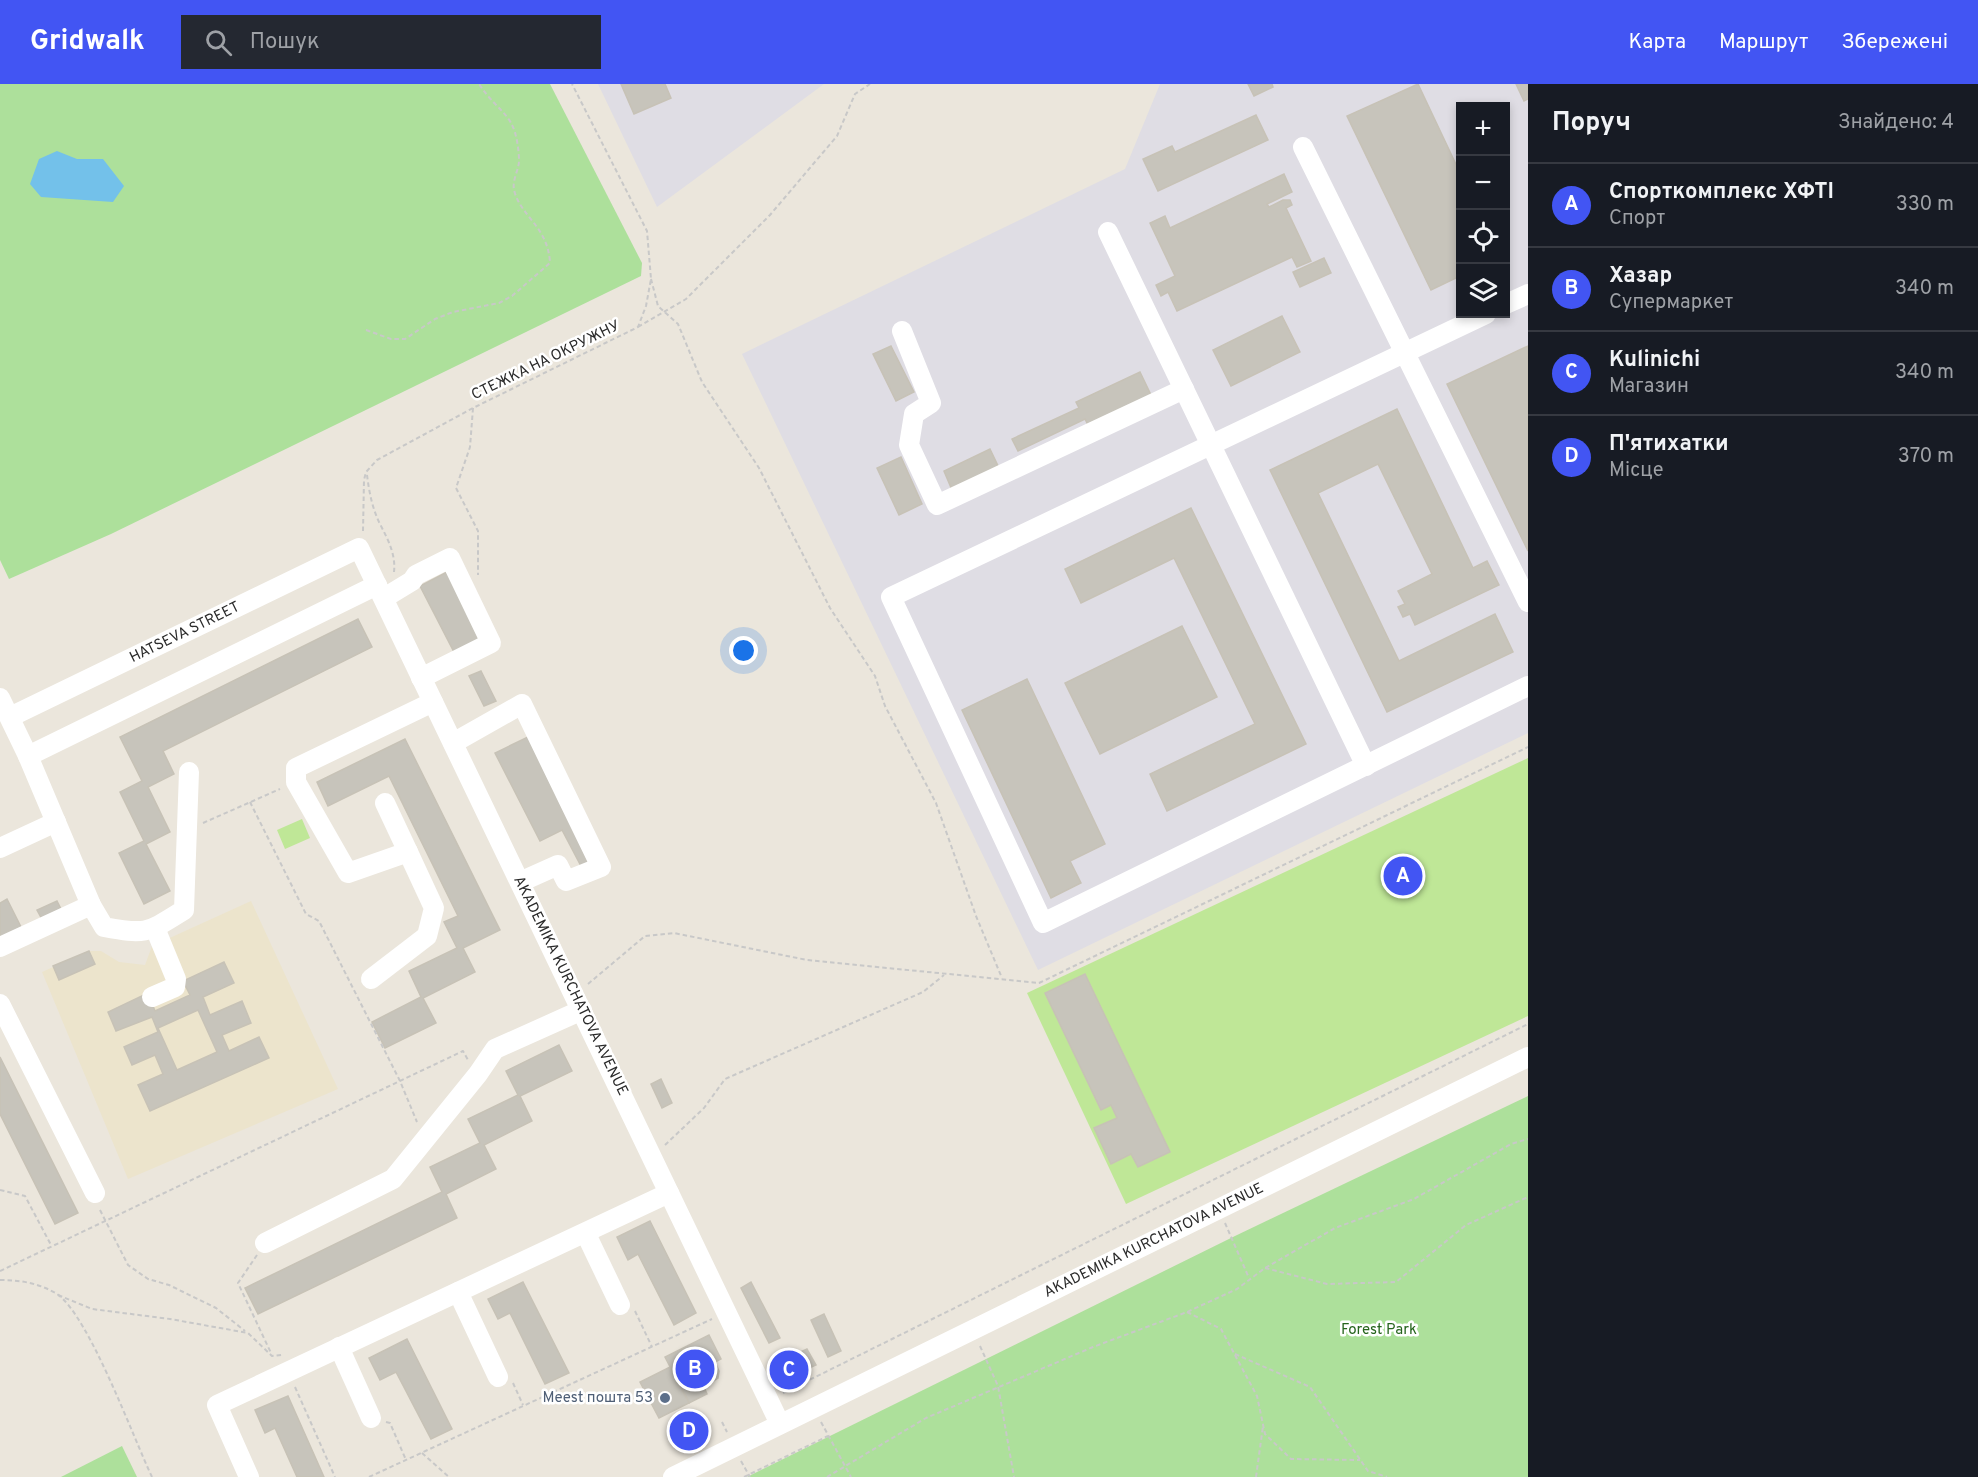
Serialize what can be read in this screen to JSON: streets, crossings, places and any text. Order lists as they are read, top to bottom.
{
  "streets": {
    "street": ["HATSEVA STREET", "AKADEMIKA KURCHATOVA AVENUE"],
    "path": ["СТЕЖКА НА ОКРУЖНУ"]
  },
  "crossings": [
    ["HATSEVA STREET", "AKADEMIKA KURCHATOVA AVENUE"]
  ],
  "parks": ["Forest Park"],
  "places": ["Meest пошта 53"],
  "page": {
    "header": "Gridwalk",
    "search": "Пошук",
    "nav": ["Карта", "Маршрут", "Збережені"],
    "heading": ["Поруч", "Знайдено: 4"],
    "map_buttons": ["+", "−"],
    "list": [
      {
        "mark": "A",
        "name": "Спорткомплекс ХФТІ",
        "note": "Спорт",
        "value": "330 m"
      },
      {
        "mark": "B",
        "name": "Хазар",
        "note": "Супермаркет",
        "value": "340 m"
      },
      {
        "mark": "C",
        "name": "Kulinichi",
        "note": "Магазин",
        "value": "340 m"
      },
      {
        "mark": "D",
        "name": "П'ятихатки",
        "note": "Місце",
        "value": "370 m"
      }
    ],
    "pins": [
      "A",
      "B",
      "C",
      "D"
    ]
  }
}
